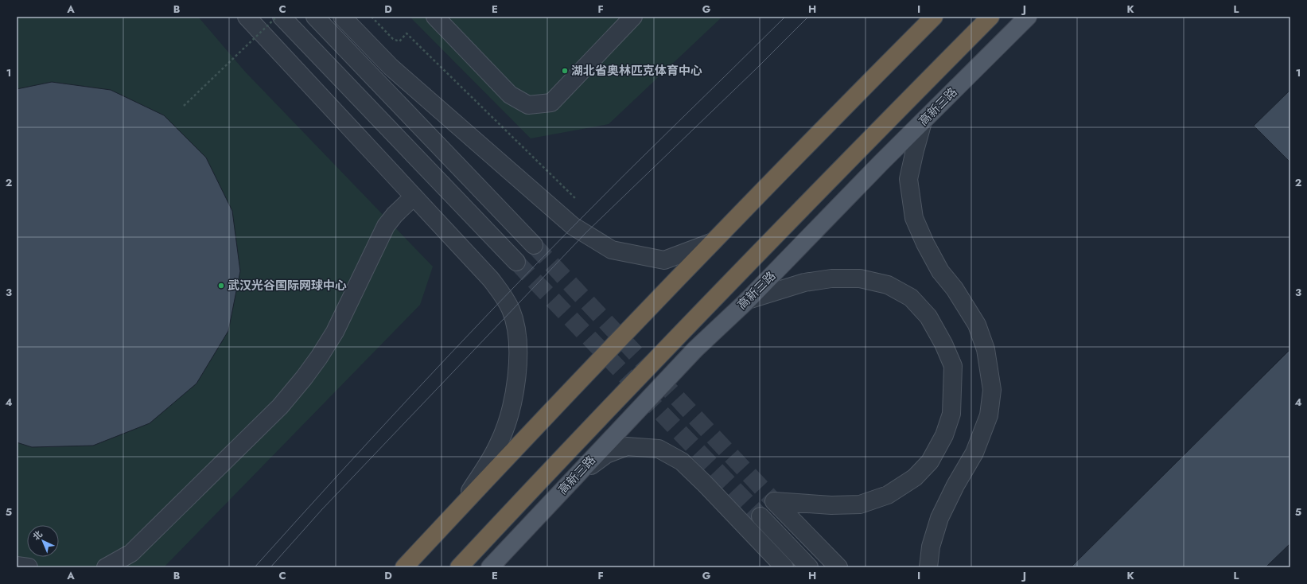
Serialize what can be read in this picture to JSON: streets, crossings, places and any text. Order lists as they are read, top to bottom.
{
  "streets": {
    "highway": ["高新三路"]
  },
  "places": ["湖北省奥林匹克体育中心", "武汉光谷国际网球中心"],
  "north": "top left",
  "grid": {
    "columns": [
      "A",
      "B",
      "C",
      "D",
      "E",
      "F",
      "G",
      "H",
      "I",
      "J",
      "K",
      "L"
    ],
    "rows": [
      "1",
      "2",
      "3",
      "4",
      "5"
    ]
  }
}
